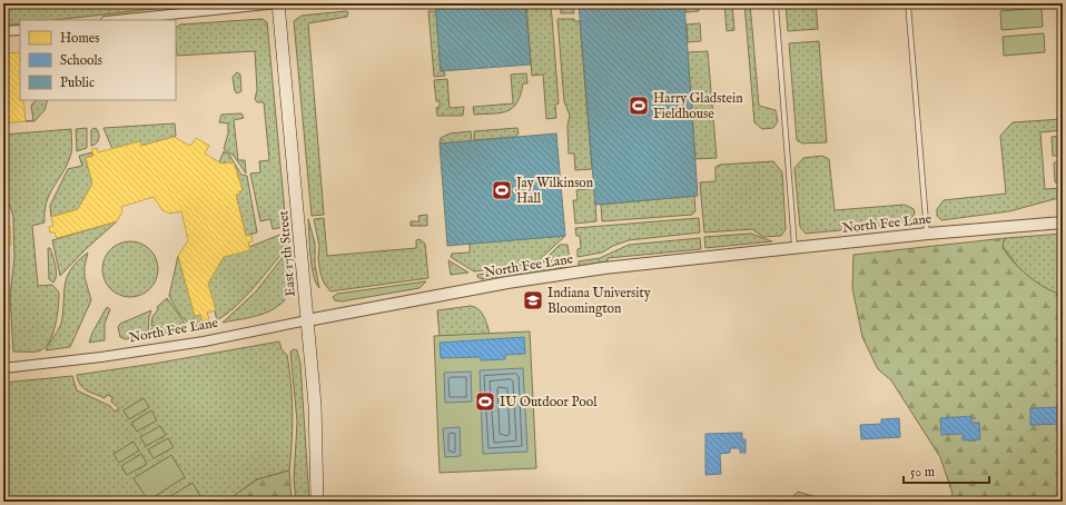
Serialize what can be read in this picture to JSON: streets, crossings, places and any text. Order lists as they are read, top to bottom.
{
  "streets": {
    "main road": ["East 17th Street"],
    "street": ["North Fee Lane"]
  },
  "crossings": [
    ["North Fee Lane", "East 17th Street"]
  ],
  "places": {
    "sports": ["Harry Gladstein Fieldhouse", "Jay Wilkinson Hall", "IU Outdoor Pool"],
    "school or university": ["Indiana University Bloomington"]
  },
  "legend": ["Homes", "Schools", "Public"],
  "scale_bar": "50 m"
}
